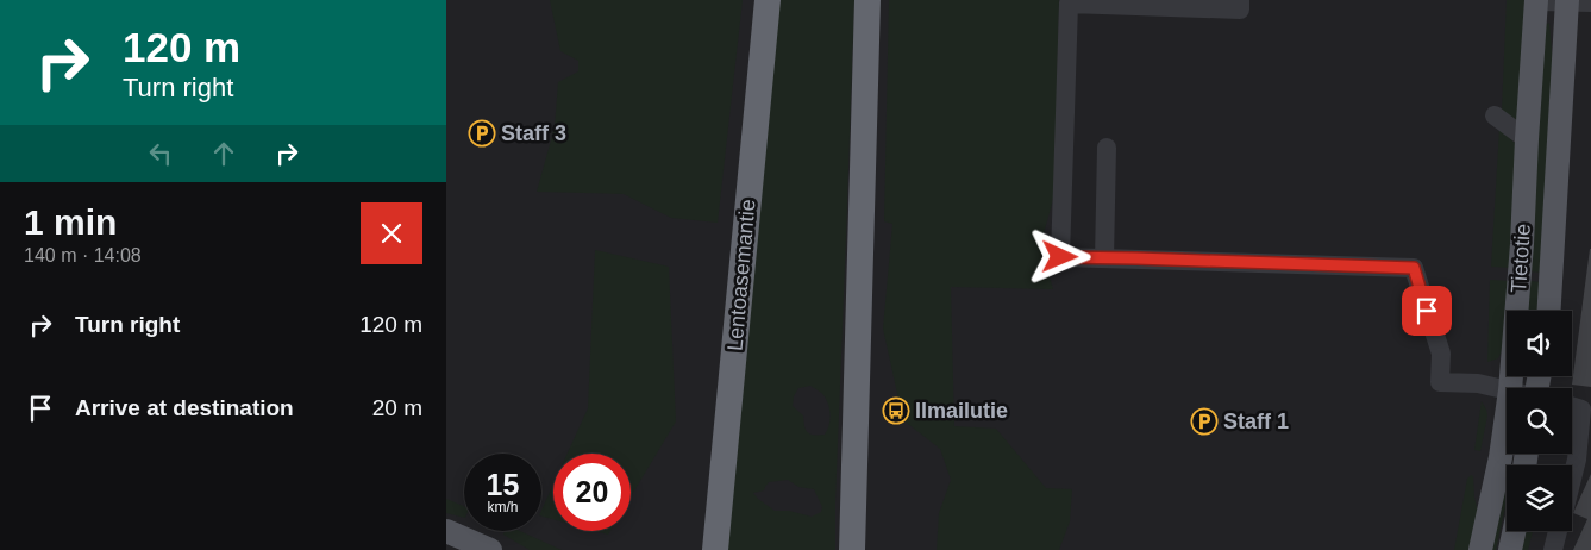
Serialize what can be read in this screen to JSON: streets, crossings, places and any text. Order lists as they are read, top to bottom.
{
  "streets": {
    "highway": ["Lentoasemantie"],
    "main road": ["Tietotie"]
  },
  "places": {
    "parking": ["Staff 3", "Staff 1"],
    "bus stop": ["Ilmailutie"]
  },
  "page": {
    "turn": ["120 m", "Turn right"],
    "heading": ["1 min", "140 m · 14:08"],
    "list": [
      {
        "name": "Turn right",
        "value": "120 m"
      },
      {
        "name": "Arrive at destination",
        "value": "20 m"
      }
    ],
    "speed": "15 km/h",
    "limit": "20"
  }
}
